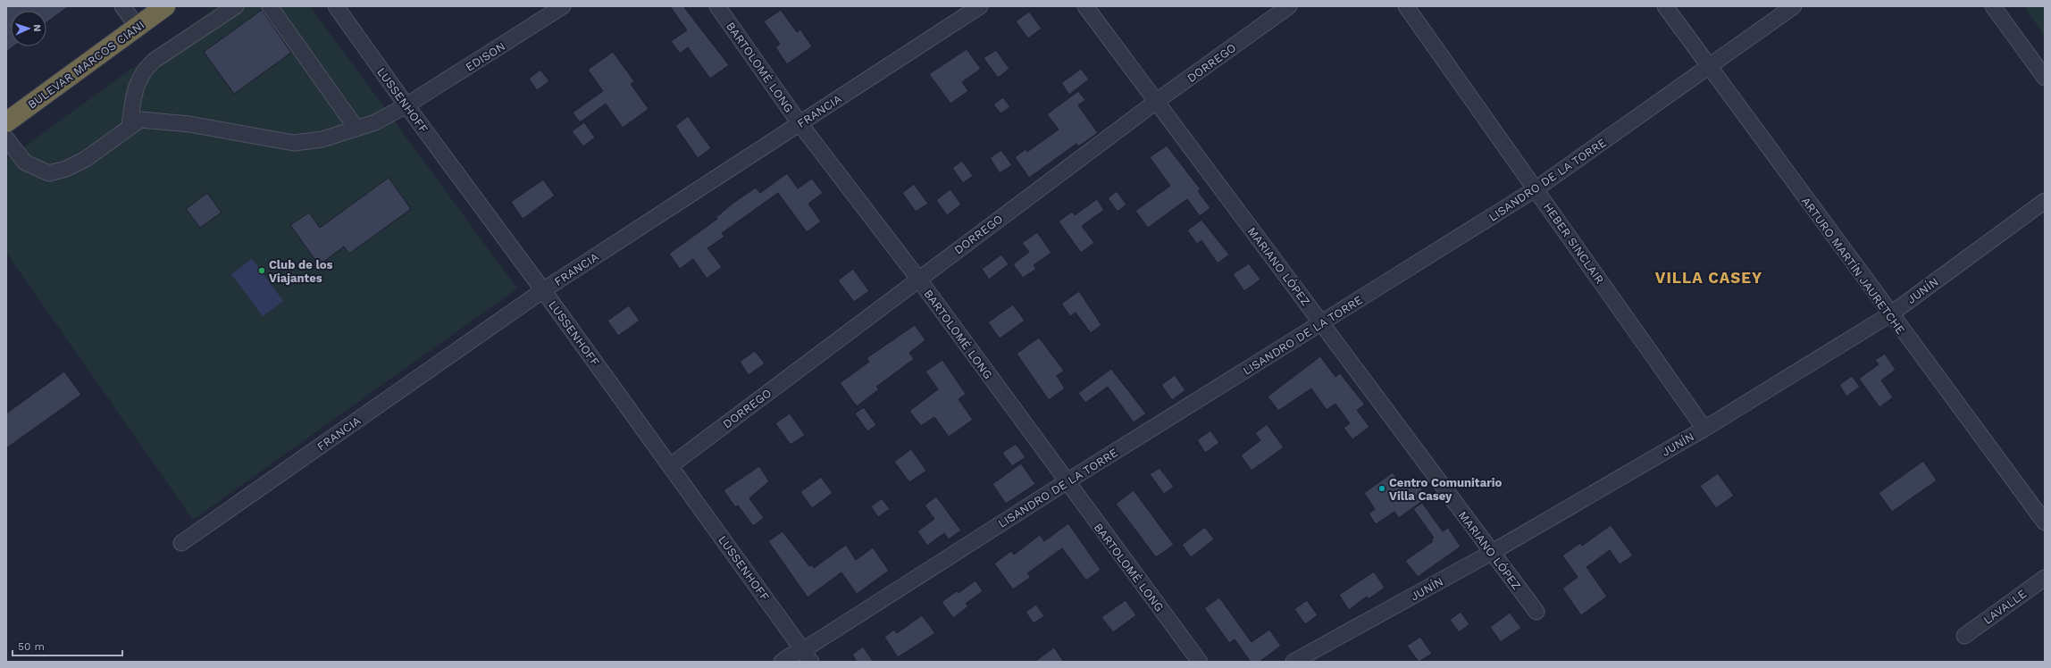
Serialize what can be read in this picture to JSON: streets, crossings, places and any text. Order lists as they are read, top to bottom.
{
  "streets": {
    "highway": ["BULEVAR MARCOS CIANI"],
    "street": [
      "EDISON",
      "DORREGO",
      "BARTOLOMÉ LONG",
      "LUSSENHOFF",
      "FRANCIA",
      "LISANDRO DE LA TORRE",
      "HEBER SINCLAIR",
      "ARTURO MARTÍN JAURETCHE",
      "MARIANO LÓPEZ",
      "JUNÍN",
      "LAVALLE"
    ]
  },
  "crossings": [
    ["EDISON", "LUSSENHOFF"],
    ["DORREGO", "BARTOLOMÉ LONG"],
    ["DORREGO", "LUSSENHOFF"],
    ["DORREGO", "MARIANO LÓPEZ"],
    ["BARTOLOMÉ LONG", "FRANCIA"],
    ["BARTOLOMÉ LONG", "LISANDRO DE LA TORRE"],
    ["LUSSENHOFF", "FRANCIA"],
    ["LUSSENHOFF", "LISANDRO DE LA TORRE"],
    ["LISANDRO DE LA TORRE", "HEBER SINCLAIR"],
    ["LISANDRO DE LA TORRE", "ARTURO MARTÍN JAURETCHE"],
    ["LISANDRO DE LA TORRE", "MARIANO LÓPEZ"],
    ["HEBER SINCLAIR", "JUNÍN"],
    ["ARTURO MARTÍN JAURETCHE", "JUNÍN"],
    ["MARIANO LÓPEZ", "JUNÍN"]
  ],
  "districts": ["VILLA CASEY"],
  "places": ["Club de los Viajantes", "Centro Comunitario Villa Casey"],
  "scale_bar": "50 m",
  "north": "right"
}
